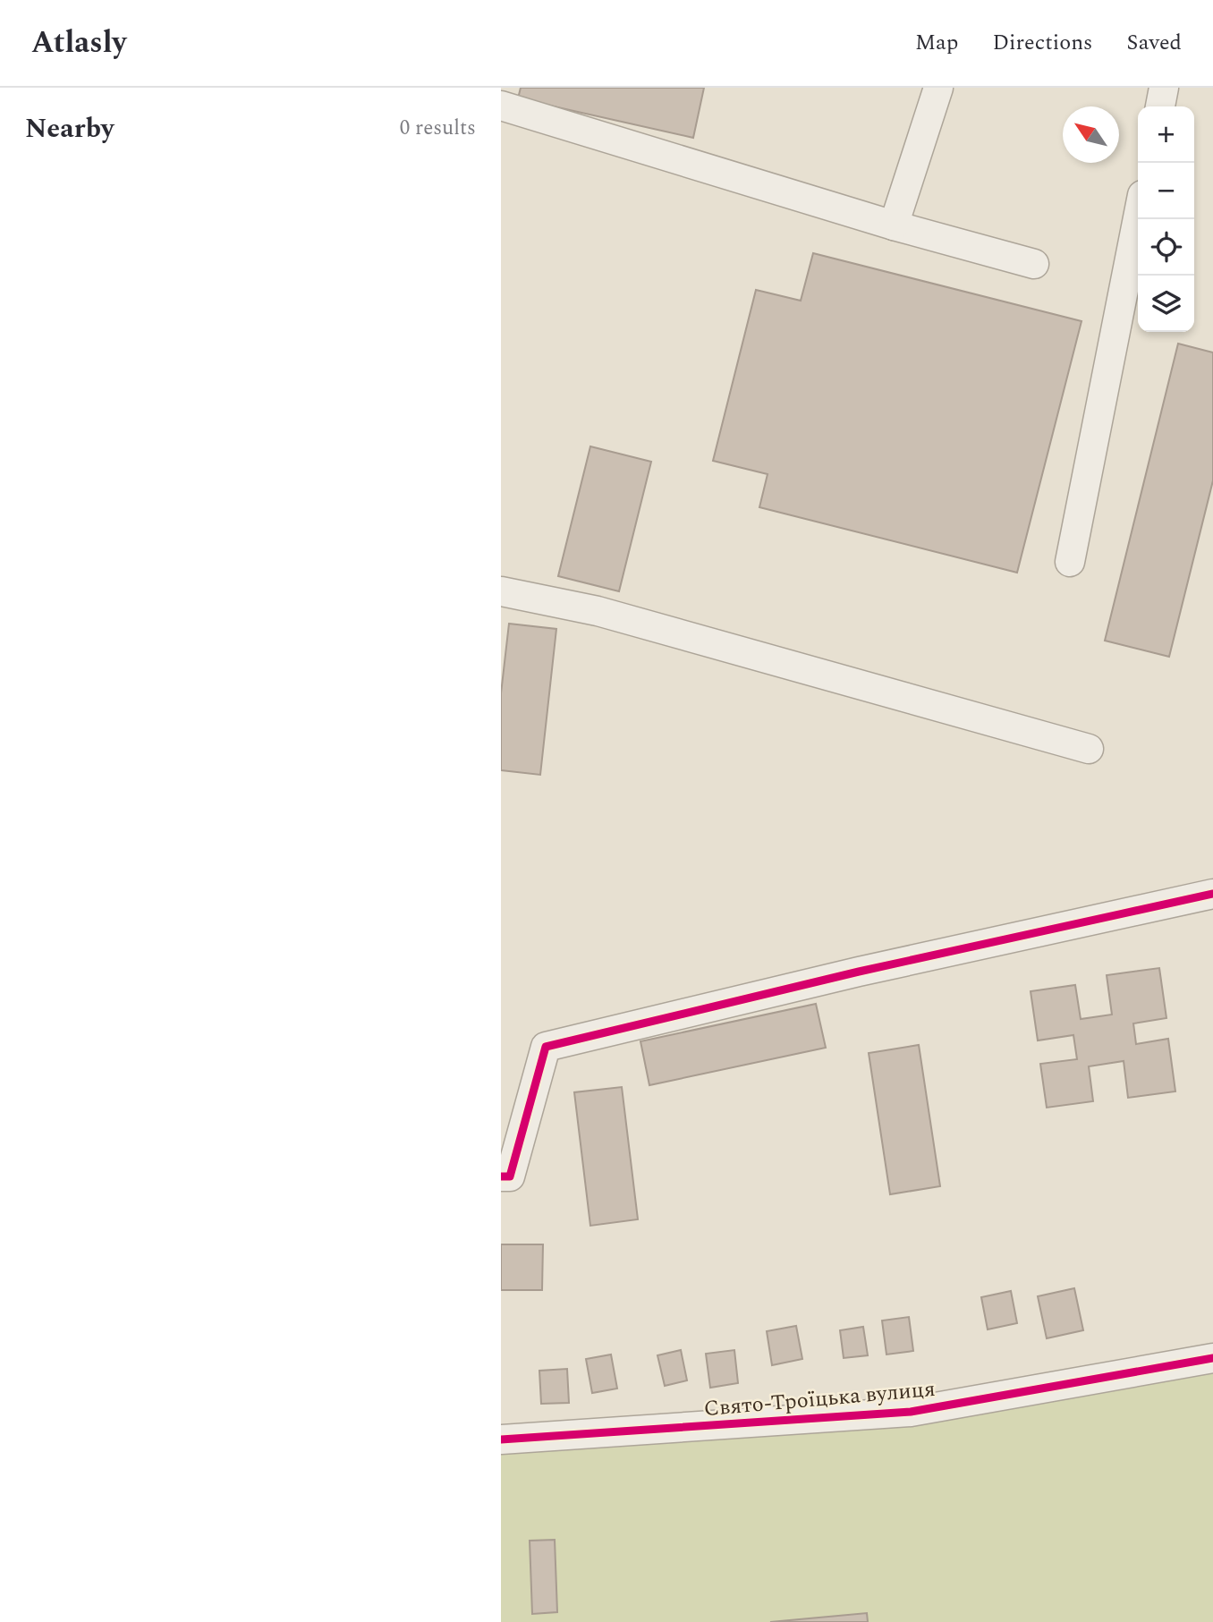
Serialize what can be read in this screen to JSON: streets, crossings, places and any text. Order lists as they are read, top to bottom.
{
  "streets": {
    "street": ["Свято-Троїцька вулиця"]
  },
  "north": "top left",
  "page": {
    "header": "Atlasly",
    "nav": ["Map", "Directions", "Saved"],
    "heading": ["Nearby", "0 results"],
    "map_buttons": ["+", "−"]
  }
}
